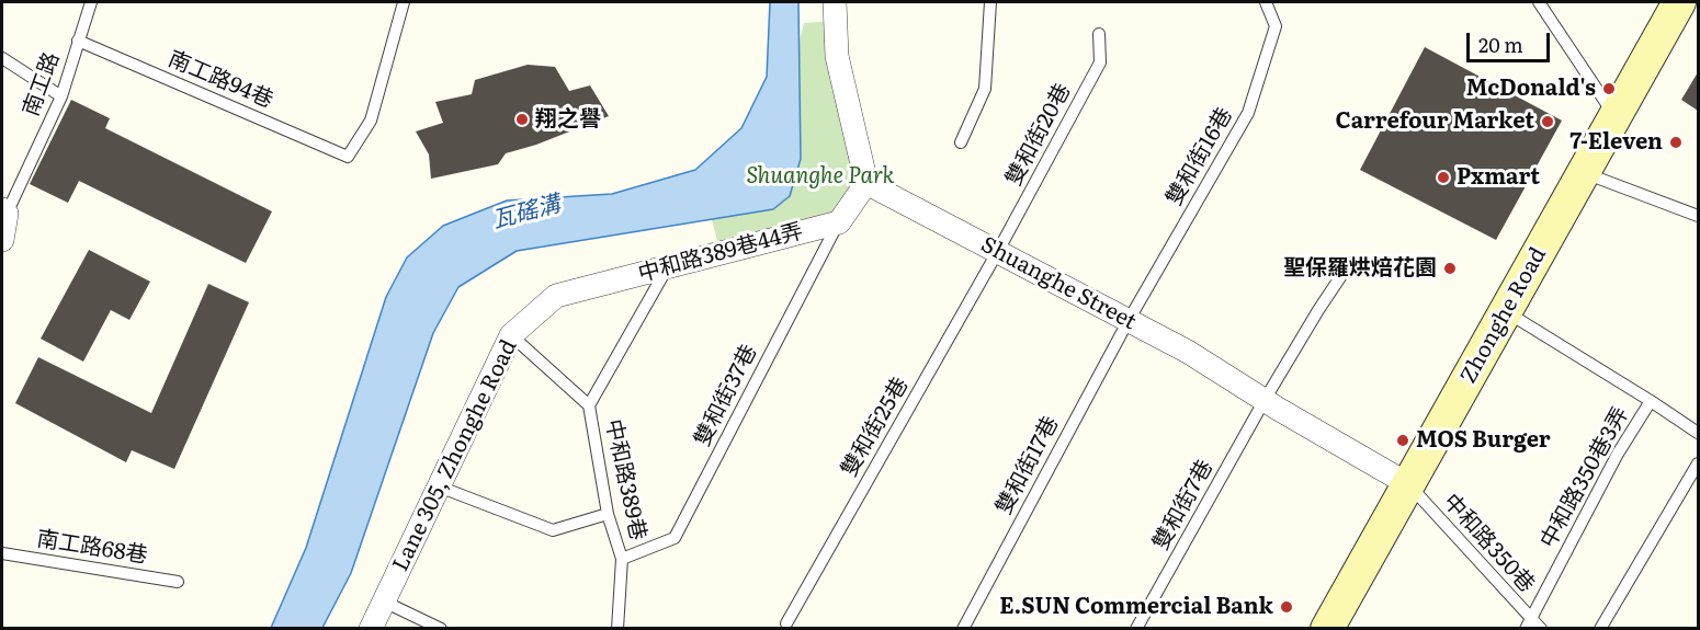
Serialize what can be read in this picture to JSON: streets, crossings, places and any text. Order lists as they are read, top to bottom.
{
  "streets": {
    "main road": ["Zhonghe Road"],
    "street": ["中和路389巷44弄", "Shuanghe Street", "Lane 305, Zhonghe Road"],
    "lane": [
      "南工路94巷",
      "南工路",
      "雙和街20巷",
      "雙和街16巷",
      "雙和街37巷",
      "雙和街25巷",
      "雙和街17巷",
      "中和路350巷3弄",
      "中和路389巷",
      "雙和街7巷",
      "中和路350巷",
      "南工路68巷"
    ]
  },
  "crossings": [
    ["南工路94巷", "南工路"],
    ["雙和街20巷", "Shuanghe Street"],
    ["雙和街20巷", "雙和街25巷"],
    ["雙和街16巷", "Shuanghe Street"],
    ["雙和街16巷", "雙和街17巷"],
    ["中和路389巷44弄", "雙和街37巷"],
    ["中和路389巷44弄", "Lane 305, Zhonghe Road"],
    ["Shuanghe Street", "Zhonghe Road"],
    ["Shuanghe Street", "雙和街25巷"],
    ["Shuanghe Street", "雙和街17巷"],
    ["Shuanghe Street", "雙和街7巷"],
    ["Shuanghe Street", "中和路350巷"],
    ["Zhonghe Road", "中和路350巷3弄"],
    ["Zhonghe Road", "中和路350巷"],
    ["雙和街37巷", "中和路389巷"],
    ["Lane 305, Zhonghe Road", "中和路389巷"],
    ["中和路350巷3弄", "中和路350巷"]
  ],
  "water": ["瓦磘溝"],
  "parks": ["Shuanghe Park"],
  "places": [
    "McDonald's",
    "翔之譽",
    "Carrefour Market",
    "7-Eleven",
    "Pxmart",
    "聖保羅烘焙花園",
    "MOS Burger",
    "E.SUN Commercial Bank"
  ],
  "scale_bar": "20 m"
}
